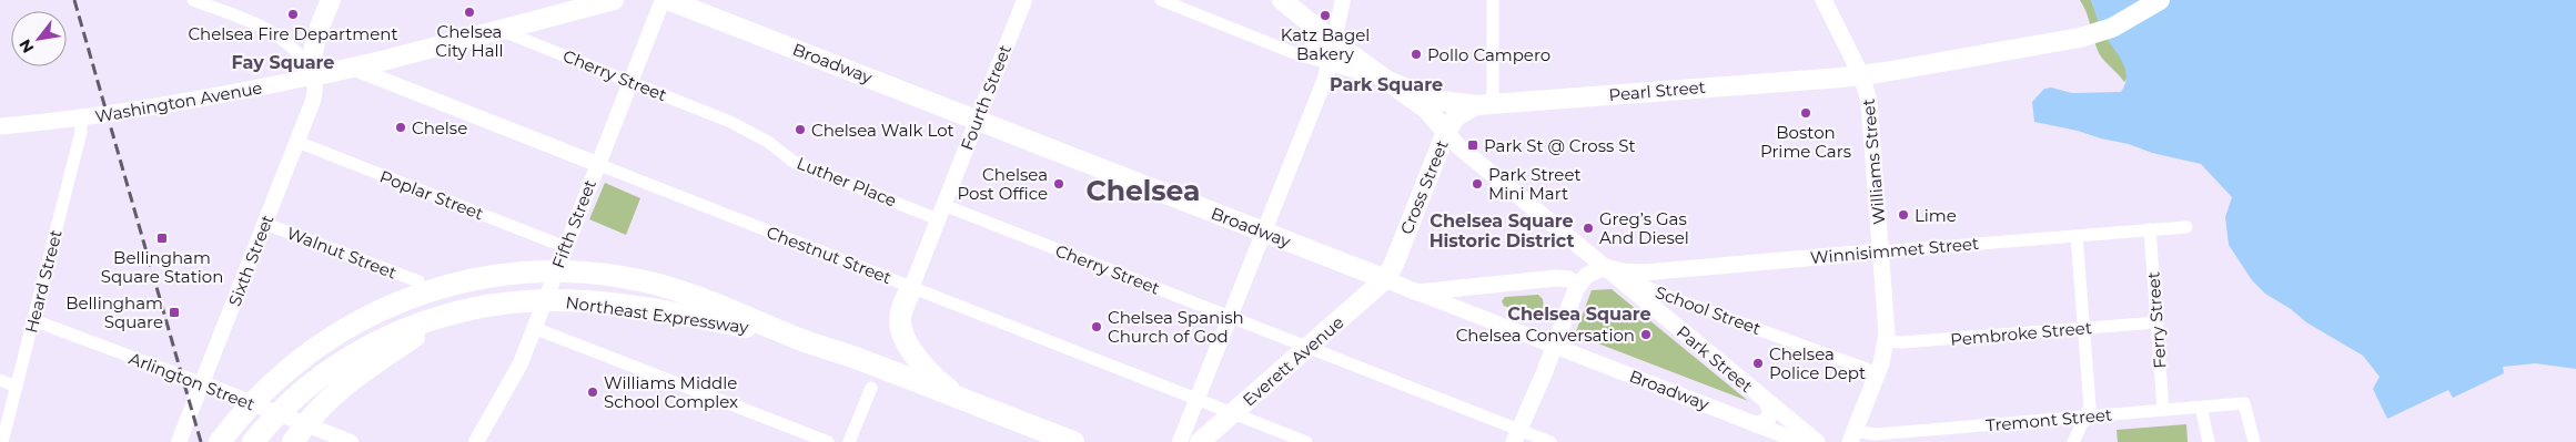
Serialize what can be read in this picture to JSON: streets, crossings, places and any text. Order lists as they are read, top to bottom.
{
  "streets": {
    "highway": ["Northeast Expressway"],
    "main road": [
      "Broadway",
      "Pearl Street",
      "Washington Avenue",
      "Williams Street",
      "Cross Street",
      "Winnisimmet Street",
      "Park Street",
      "Everett Avenue"
    ],
    "street": [
      "Cherry Street",
      "Fourth Street",
      "Luther Place",
      "Poplar Street",
      "Fifth Street",
      "Walnut Street",
      "Chestnut Street",
      "Sixth Street",
      "Heard Street",
      "School Street",
      "Ferry Street",
      "Pembroke Street",
      "Arlington Street",
      "Tremont Street"
    ]
  },
  "crossings": [
    ["Broadway", "Fourth Street"],
    ["Broadway", "Cross Street"],
    ["Broadway", "Everett Avenue"],
    ["Cherry Street", "Fourth Street"],
    ["Cherry Street", "Washington Avenue"],
    ["Cherry Street", "Luther Place"],
    ["Cherry Street", "Fifth Street"],
    ["Cherry Street", "Everett Avenue"],
    ["Pearl Street", "Williams Street"],
    ["Pearl Street", "Cross Street"],
    ["Pearl Street", "Park Street"],
    ["Fourth Street", "Luther Place"],
    ["Fourth Street", "Chestnut Street"],
    ["Washington Avenue", "Chestnut Street"],
    ["Washington Avenue", "Sixth Street"],
    ["Washington Avenue", "Heard Street"],
    ["Williams Street", "Winnisimmet Street"],
    ["Williams Street", "School Street"],
    ["Williams Street", "Pembroke Street"],
    ["Williams Street", "Tremont Street"],
    ["Cross Street", "Park Street"],
    ["Cross Street", "Everett Avenue"],
    ["Poplar Street", "Fifth Street"],
    ["Poplar Street", "Sixth Street"],
    ["Fifth Street", "Chestnut Street"],
    ["Winnisimmet Street", "School Street"],
    ["Winnisimmet Street", "Ferry Street"],
    ["Winnisimmet Street", "Park Street"],
    ["Walnut Street", "Sixth Street"],
    ["Chestnut Street", "Everett Avenue"],
    ["Sixth Street", "Arlington Street"],
    ["Heard Street", "Arlington Street"],
    ["School Street", "Park Street"],
    ["Ferry Street", "Pembroke Street"],
    ["Ferry Street", "Tremont Street"]
  ],
  "districts": [
    "Fay Square",
    "Park Square",
    "Chelsea",
    "Chelsea Square Historic District",
    "Chelsea Square"
  ],
  "places": {
    "other": [
      "Chelsea City Hall",
      "Chelsea Fire Department",
      "Katz Bagel Bakery",
      "Pollo Campero",
      "Boston Prime Cars",
      "Chelse",
      "Chelsea Walk Lot",
      "Chelsea Post Office",
      "Park Street Mini Mart",
      "Lime",
      "Greg’s Gas And Diesel",
      "Chelsea Spanish Church of God",
      "Chelsea Conversation",
      "Chelsea Police Dept",
      "Williams Middle School Complex"
    ],
    "transit": ["Park St @ Cross St", "Bellingham Square Station", "Bellingham Square"]
  },
  "north": "bottom left"
}
